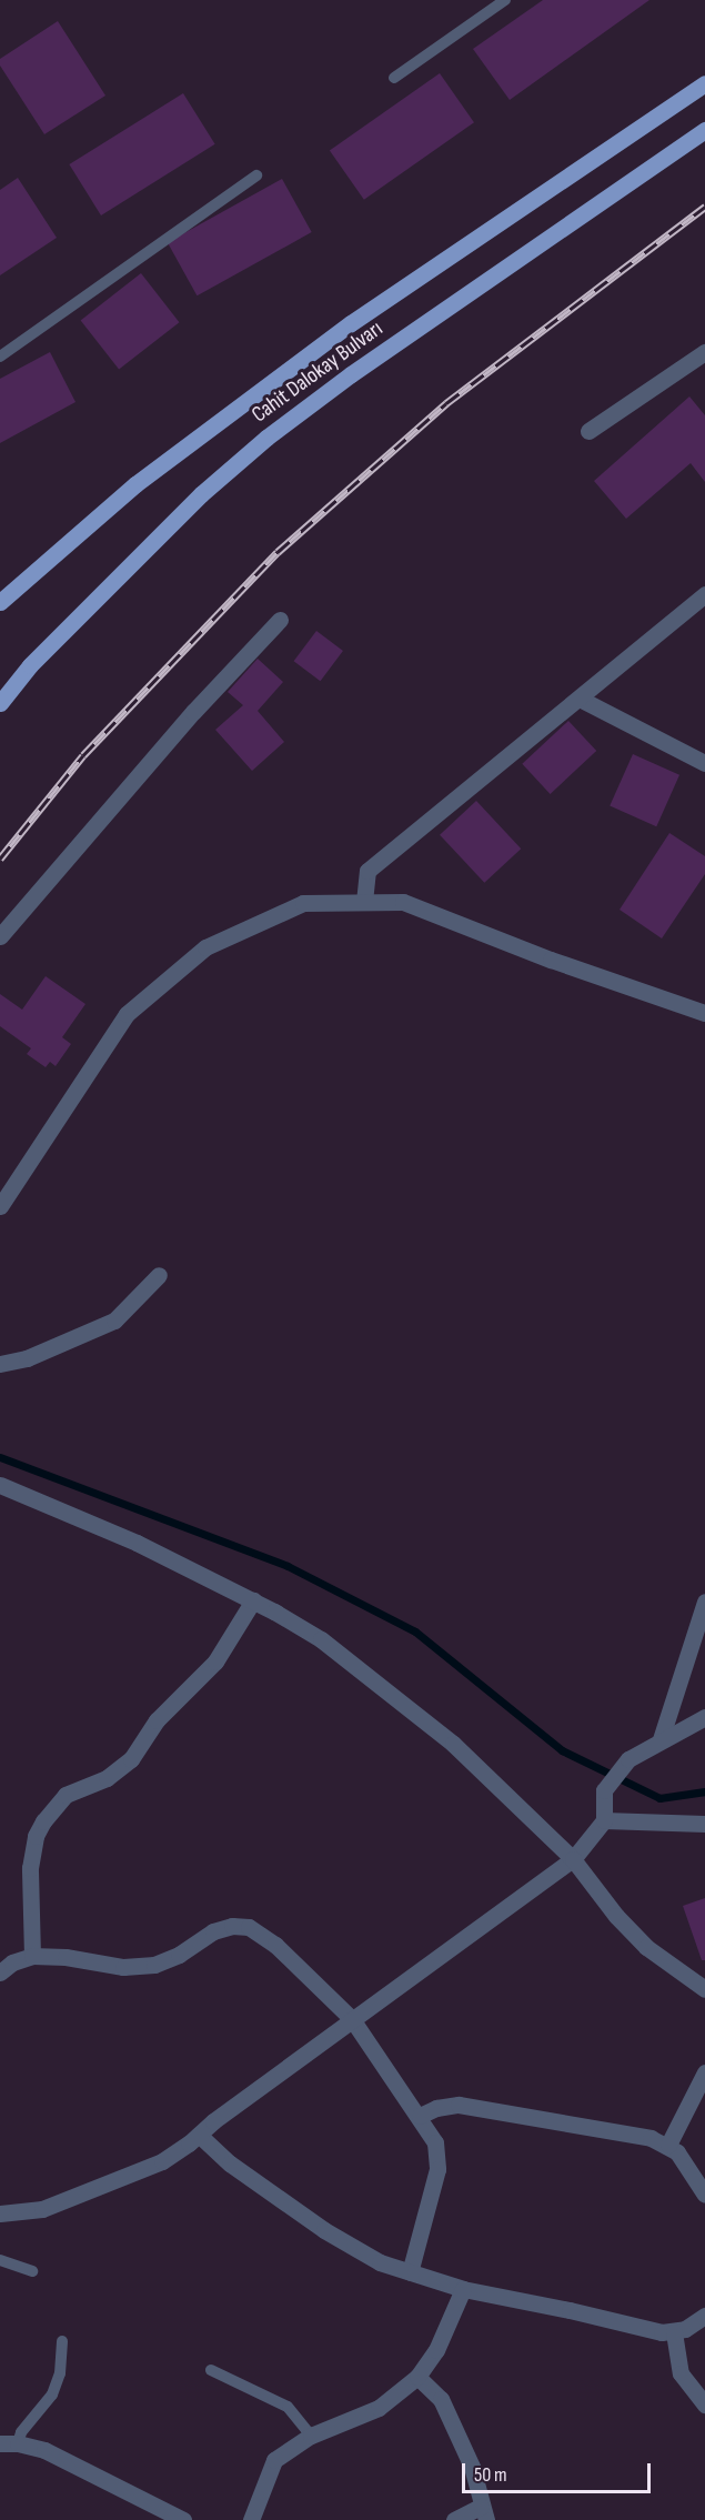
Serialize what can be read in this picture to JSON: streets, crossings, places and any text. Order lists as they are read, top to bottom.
{
  "streets": {
    "main road": ["Cahit Dalokay Bulvarı"]
  },
  "scale_bar": "50 m"
}
